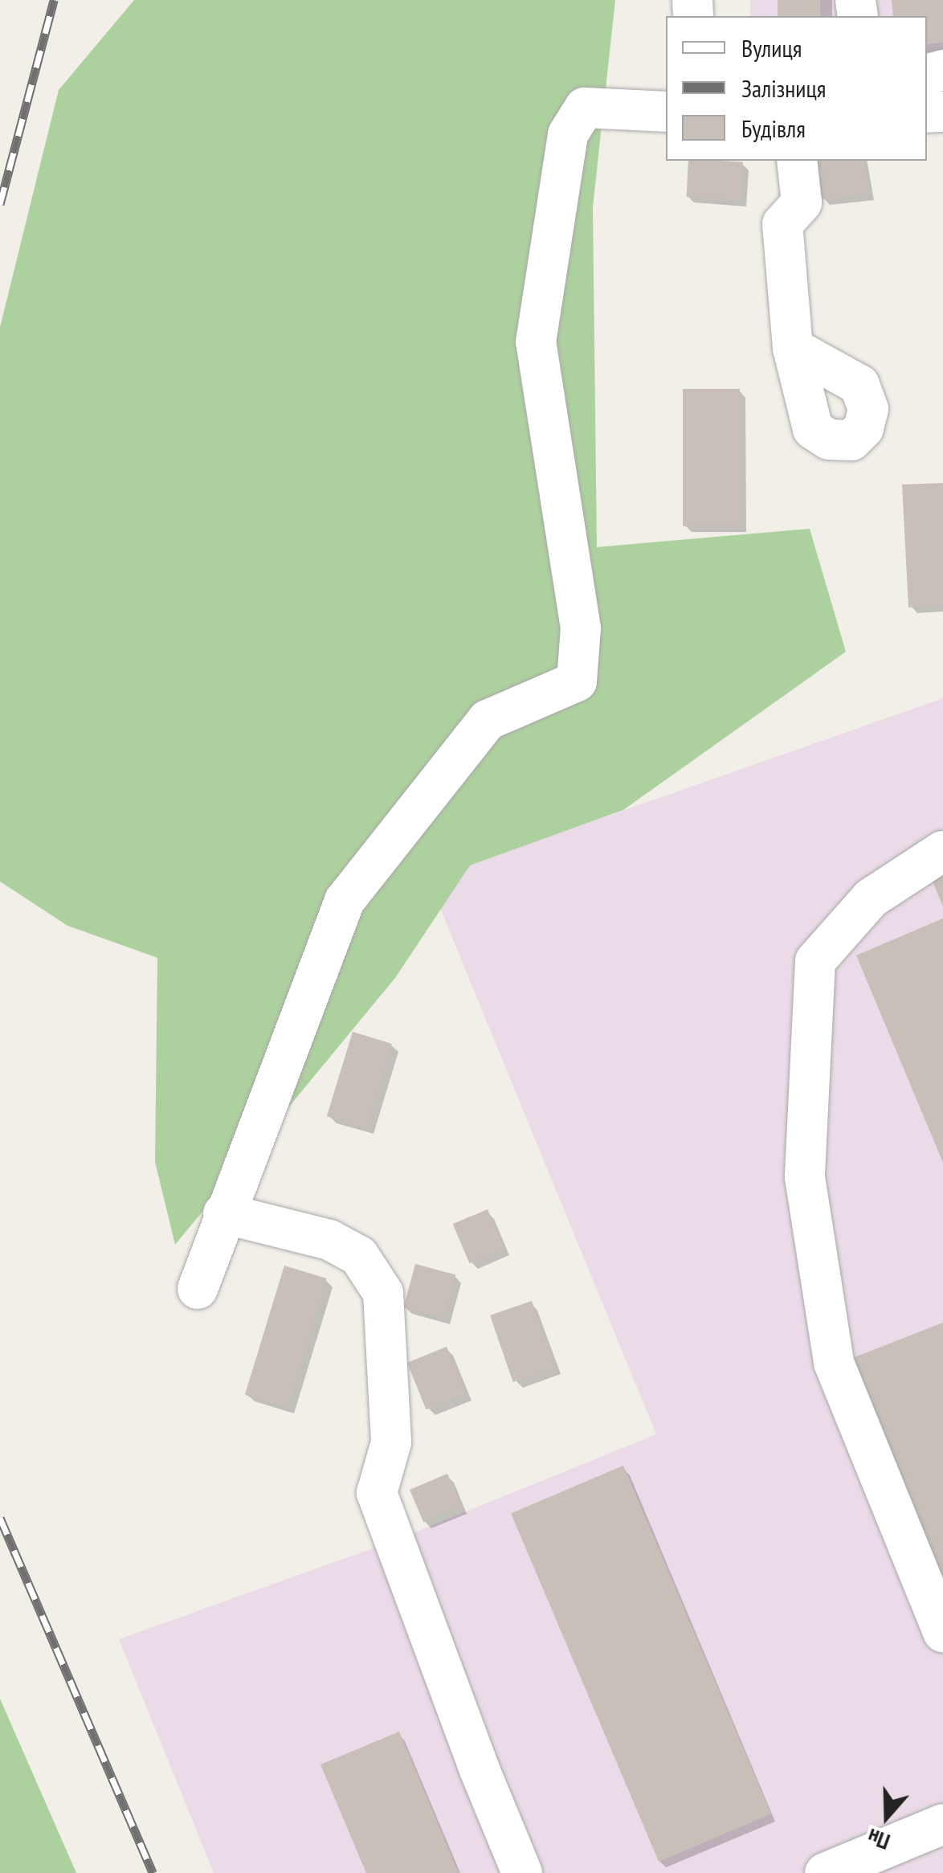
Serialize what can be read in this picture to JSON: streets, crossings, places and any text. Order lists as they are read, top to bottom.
{
  "legend": ["Вулиця", "Залізниця", "Будівля"],
  "north": "bottom"
}
